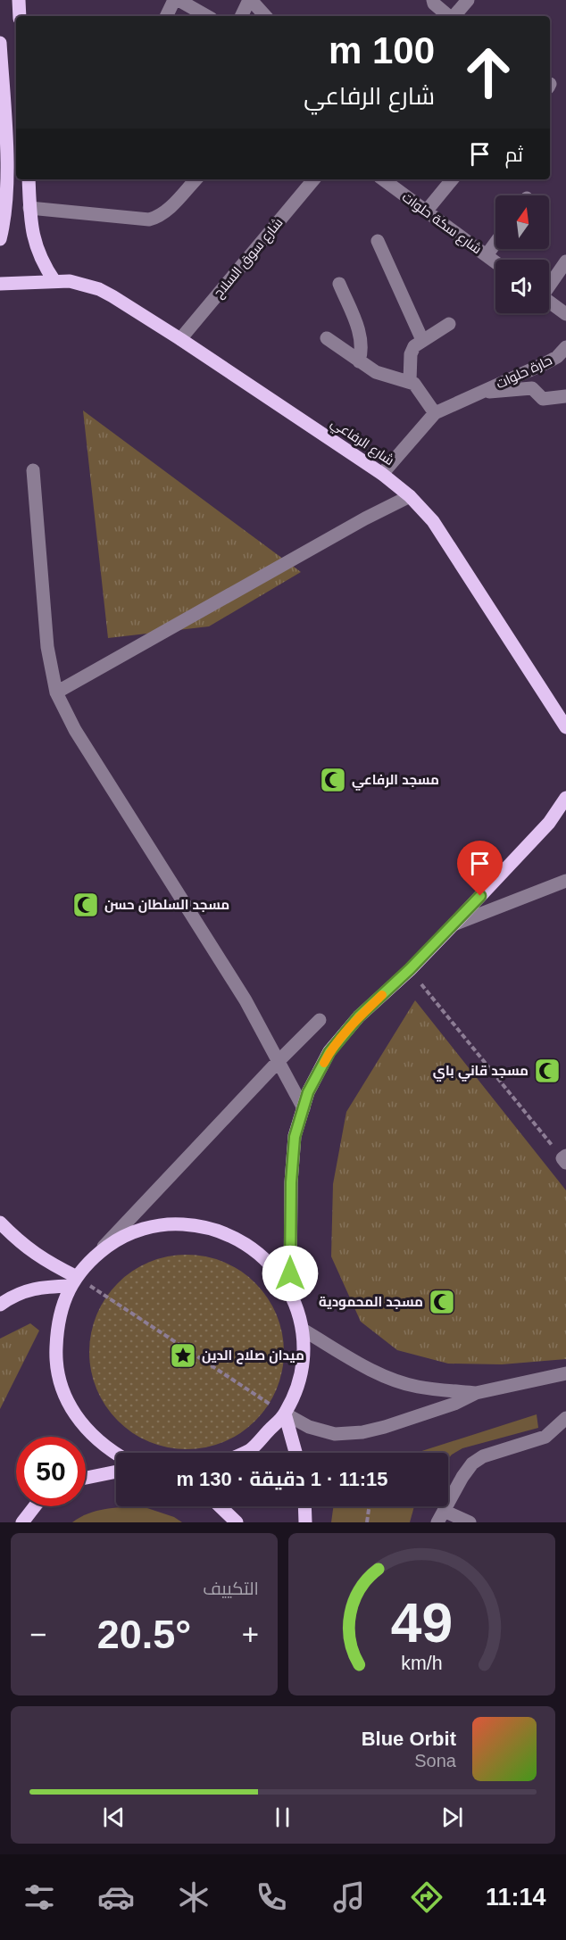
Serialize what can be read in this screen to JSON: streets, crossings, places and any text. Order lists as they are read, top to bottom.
{
  "streets": {
    "main road": ["شارع الرفاعي"],
    "street": ["شارع سكة حلوات", "شارع سوق السلاح", "حارة حلوات"]
  },
  "crossings": [
    ["شارع سوق السلاح", "شارع الرفاعي"]
  ],
  "places": {
    "mosque": [
      "مسجد الرفاعي",
      "مسجد السلطان حسن",
      "مسجد قاني باي",
      "مسجد المحمودية"
    ],
    "place": ["ميدان صلاح الدين"]
  },
  "north": "top",
  "page": {
    "turn": ["100 m", "شارع الرفاعي"],
    "then": "ثم",
    "limit": "50",
    "trip": "11:15 · 1 دقيقة · 130 m",
    "tile": "التكييف",
    "heat": ["−", "20.5°", "+"],
    "song": ["Blue Orbit", "Sona"],
    "tabs": "11:14",
    "gauge": ["49", "km/h"]
  }
}
